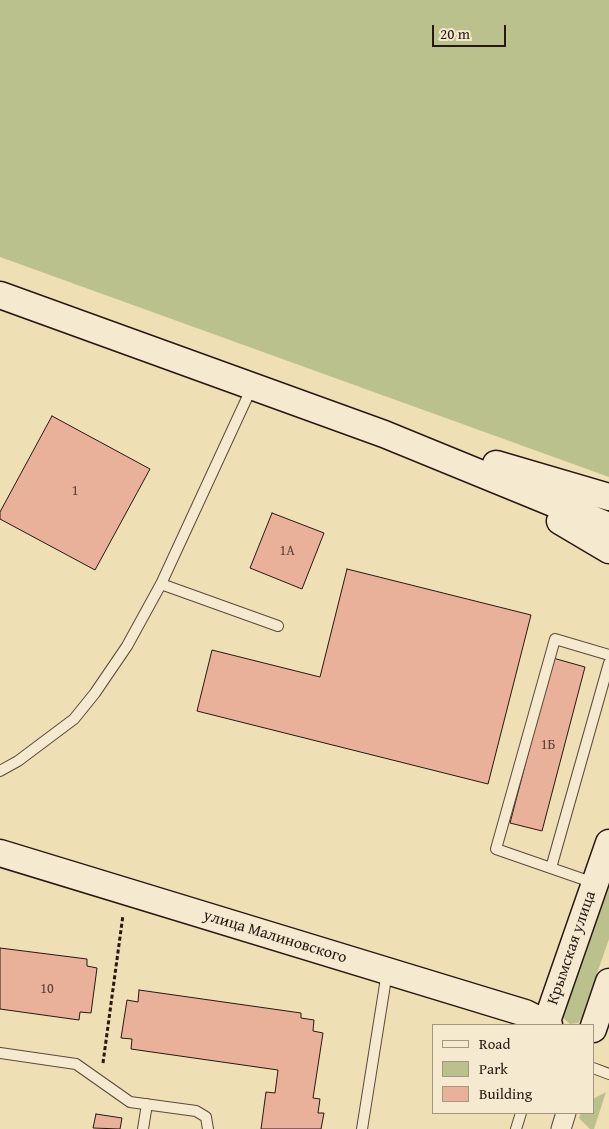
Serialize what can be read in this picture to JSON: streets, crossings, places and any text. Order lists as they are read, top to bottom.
{
  "streets": {
    "main road": ["улица Малиновского", "Крымская улица"]
  },
  "house_numbers": [
    "1",
    "1А",
    "1Б",
    "10"
  ],
  "legend": ["Road", "Park", "Building"],
  "scale_bar": "20 m"
}
